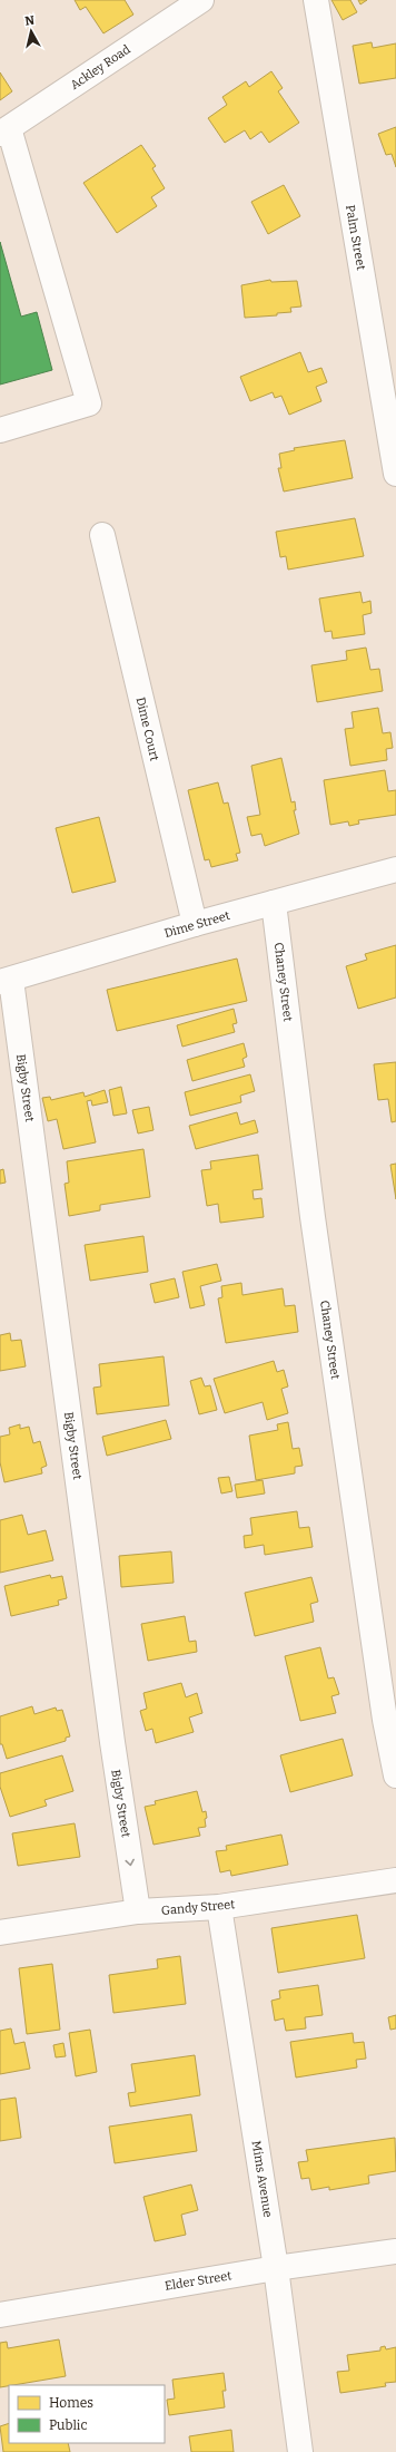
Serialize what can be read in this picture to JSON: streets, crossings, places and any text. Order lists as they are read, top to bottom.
{
  "streets": {
    "street": [
      "Ackley Road",
      "Palm Street",
      "Dime Court",
      "Dime Street",
      "Chaney Street",
      "Bigby Street",
      "Gandy Street",
      "Mims Avenue",
      "Elder Street"
    ]
  },
  "crossings": [
    ["Dime Court", "Dime Street"],
    ["Dime Street", "Chaney Street"],
    ["Dime Street", "Bigby Street"],
    ["Bigby Street", "Gandy Street"],
    ["Gandy Street", "Mims Avenue"],
    ["Mims Avenue", "Elder Street"]
  ],
  "one_way": ["Bigby Street"],
  "legend": ["Homes", "Public"],
  "north": "top"
}
